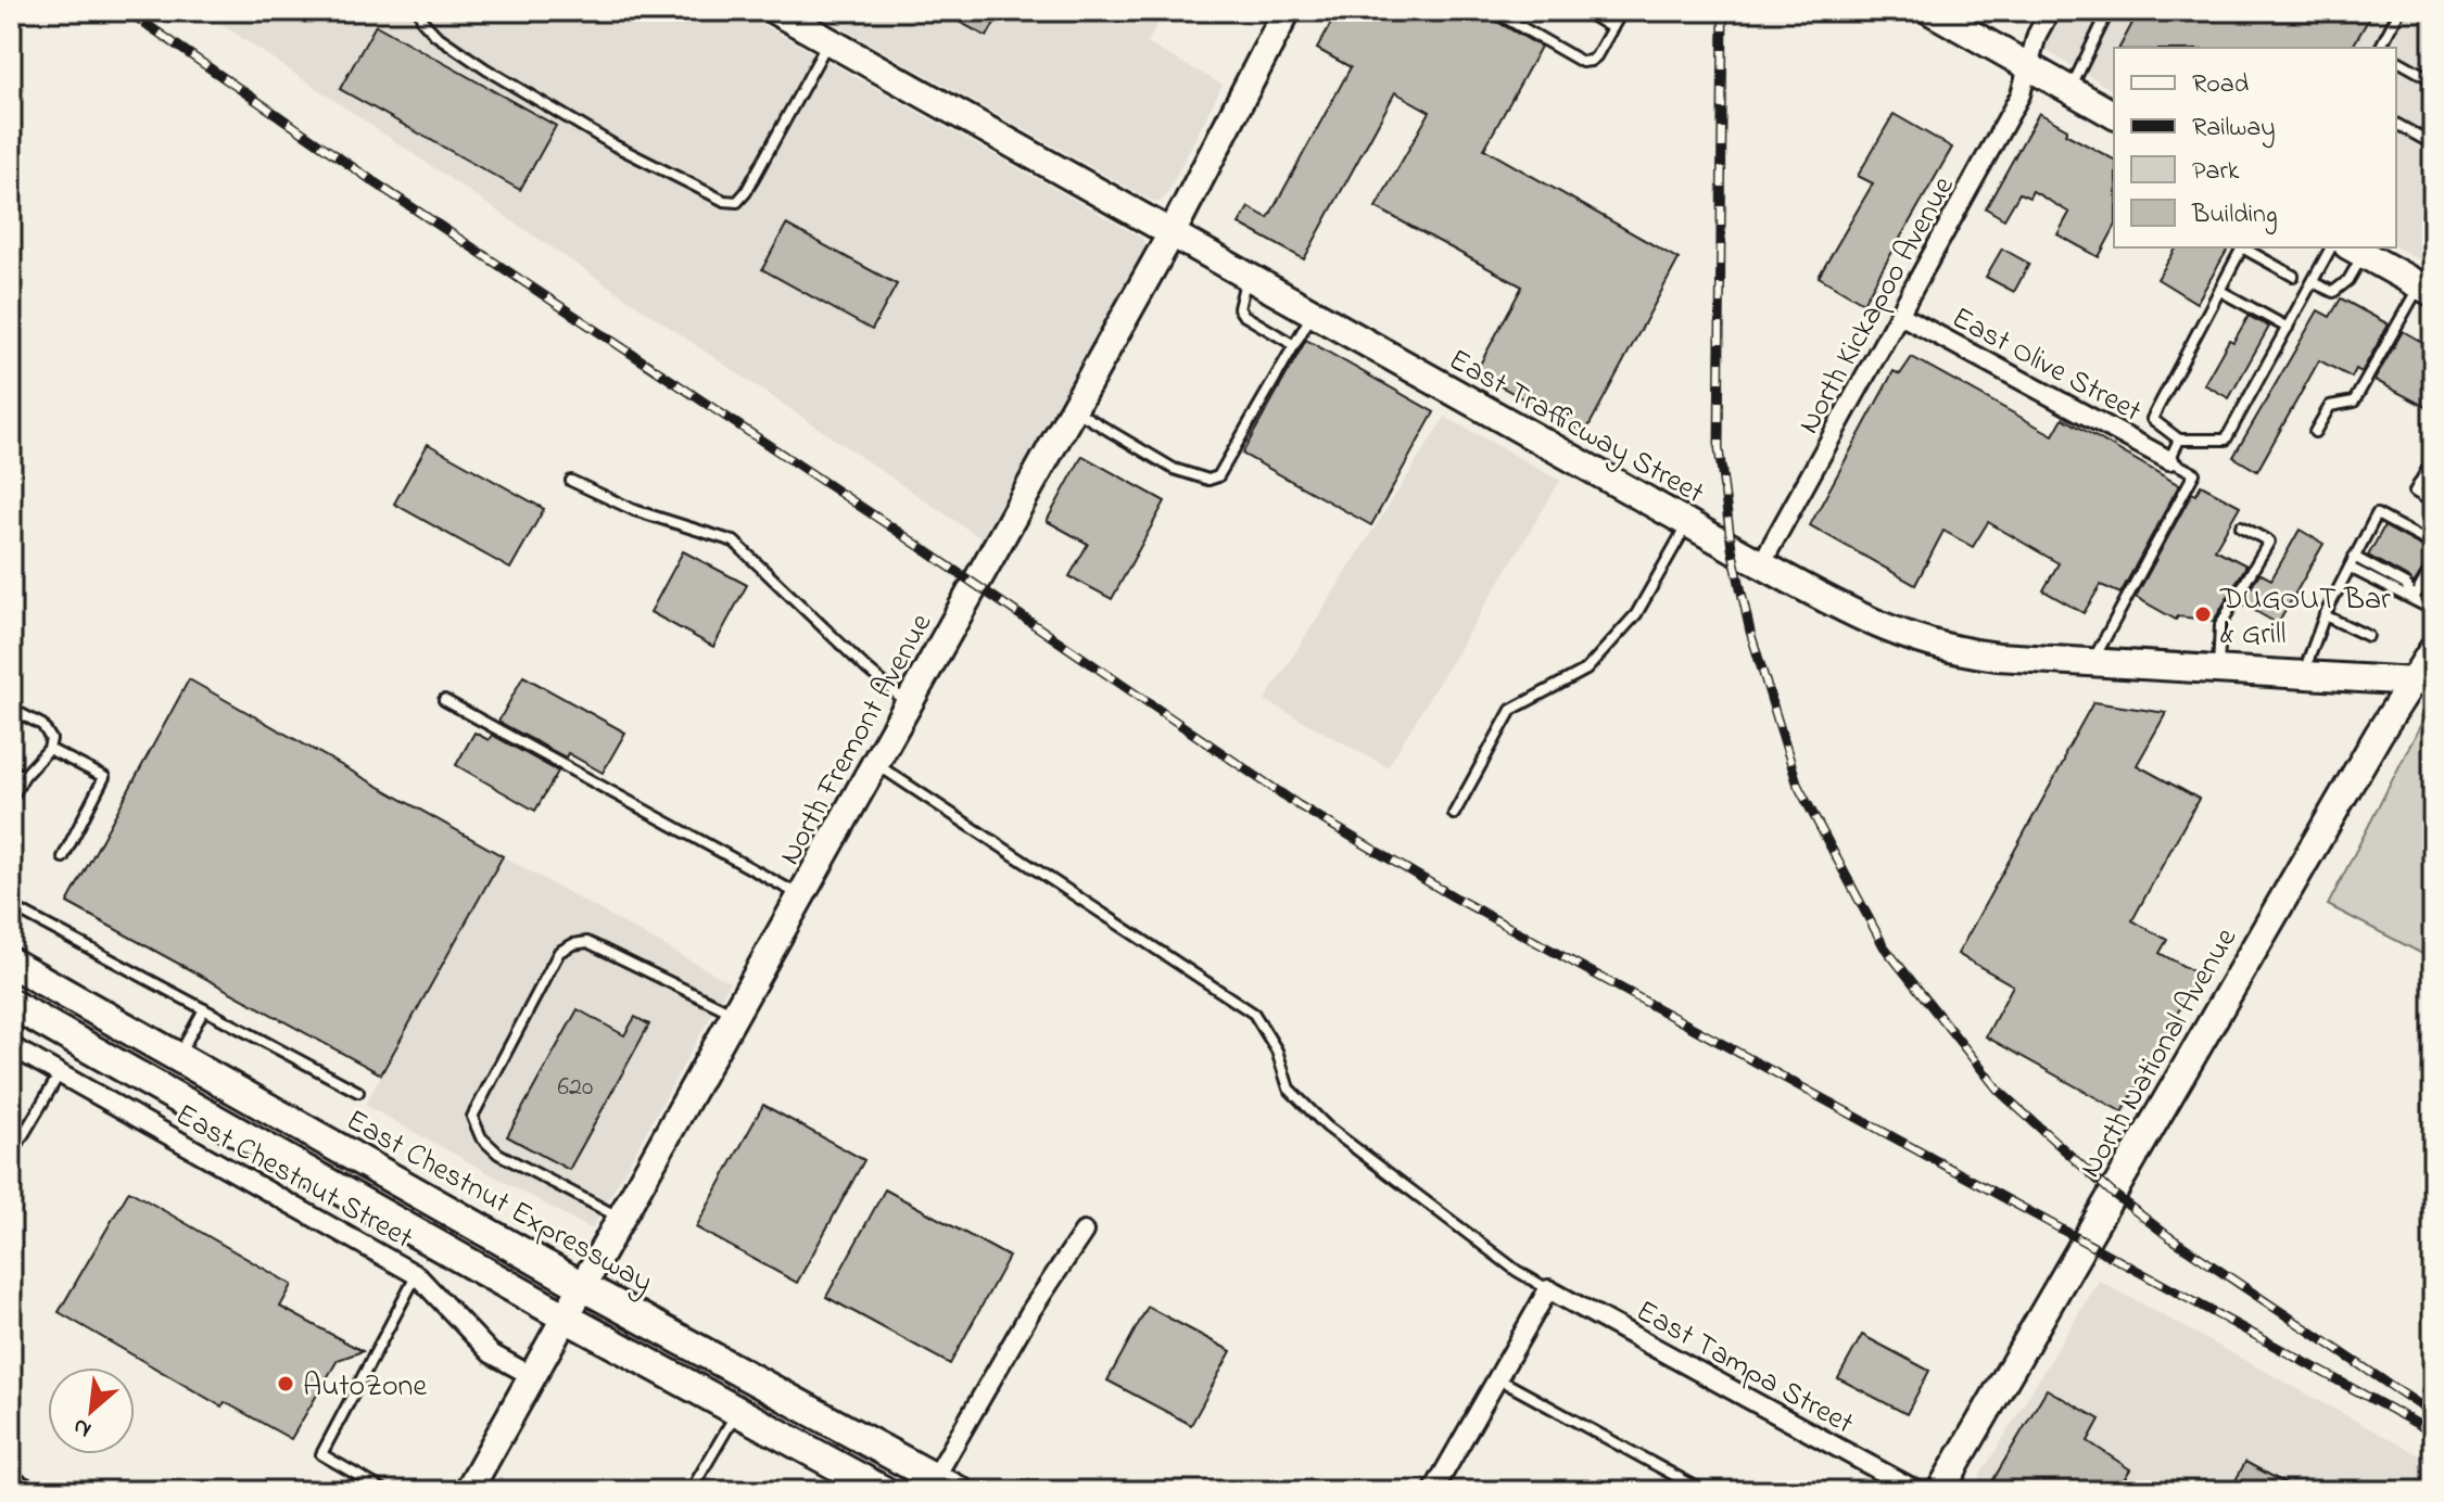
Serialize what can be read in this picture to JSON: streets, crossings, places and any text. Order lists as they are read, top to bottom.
{
  "streets": {
    "main road": [
      "East Trafficway Street",
      "North Fremont Avenue",
      "North National Avenue",
      "East Chestnut Expressway"
    ],
    "street": [
      "North Kickapoo Avenue",
      "East Olive Street",
      "East Chestnut Street",
      "East Tampa Street"
    ]
  },
  "crossings": [
    ["North Kickapoo Avenue", "East Olive Street"],
    ["North Kickapoo Avenue", "East Trafficway Street"],
    ["East Trafficway Street", "North Fremont Avenue"],
    ["East Trafficway Street", "North National Avenue"],
    ["North Fremont Avenue", "East Chestnut Street"],
    ["North Fremont Avenue", "East Chestnut Expressway"]
  ],
  "places": ["DUGOUT Bar & Grill", "AutoZone"],
  "house_numbers": ["620"],
  "legend": [
    "Road",
    "Railway",
    "Park",
    "Building"
  ],
  "north": "bottom left"
}
